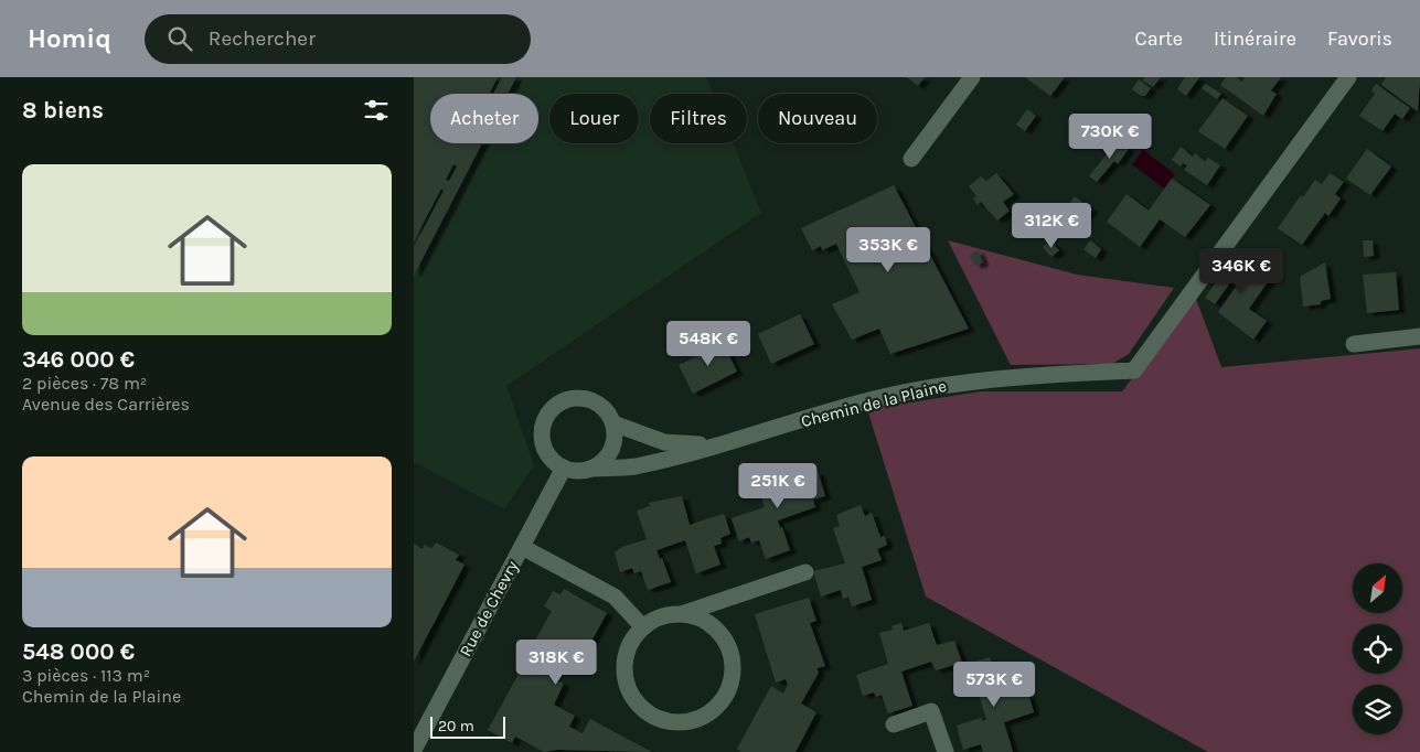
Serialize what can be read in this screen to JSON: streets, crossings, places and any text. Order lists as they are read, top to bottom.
{
  "streets": {
    "street": ["Chemin de la Plaine", "Rue de Chevry"]
  },
  "crossings": [
    ["Chemin de la Plaine", "Rue de Chevry"]
  ],
  "scale_bar": "20 m",
  "north": "top right",
  "page": {
    "header": "Homiq",
    "search": "Rechercher",
    "nav": ["Carte", "Itinéraire", "Favoris"],
    "heading": "8 biens",
    "chip": [
      "Acheter",
      "Louer",
      "Filtres",
      "Nouveau"
    ],
    "price": [
      "730K €",
      "312K €",
      "353K €",
      "346K €",
      "548K €",
      "251K €",
      "318K €",
      "573K €"
    ],
    "list": [
      {
        "name": "346 000 €",
        "note": "2 pièces · 78 m² · Avenue des Carrières"
      },
      {
        "name": "548 000 €",
        "note": "3 pièces · 113 m² · Chemin de la Plaine"
      }
    ],
    "scale": "20 m"
  }
}
